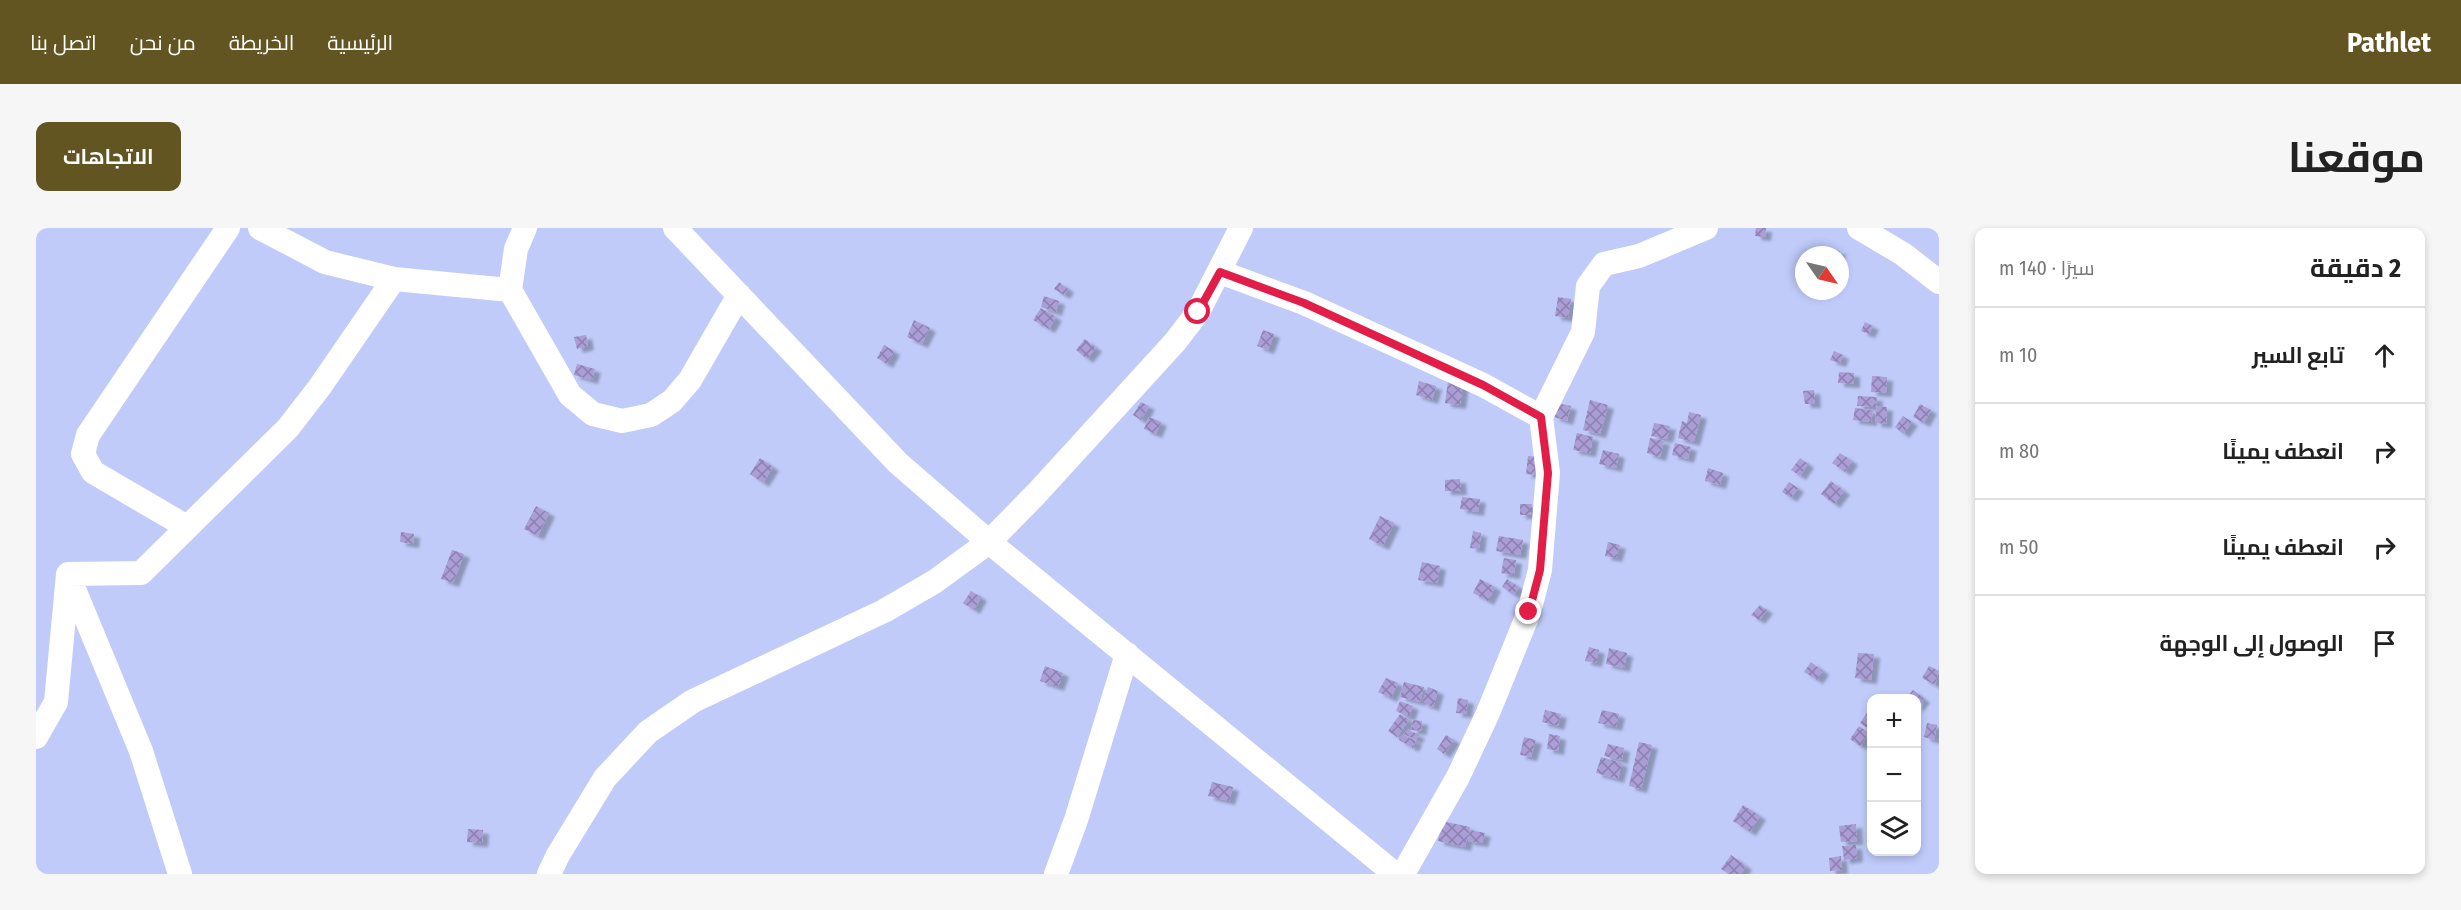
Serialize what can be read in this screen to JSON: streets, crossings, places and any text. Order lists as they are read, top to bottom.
{
  "north": "bottom right",
  "page": {
    "header": "Pathlet",
    "nav": [
      "الرئيسية",
      "الخريطة",
      "من نحن",
      "اتصل بنا"
    ],
    "title": "موقعنا",
    "buttons": "الاتجاهات",
    "heading": ["2 دقيقة", "سيرًا · 140 m"],
    "list": [
      ["تابع السير", "10 m"],
      ["انعطف يمينًا", "80 m"],
      ["انعطف يمينًا", "50 m"],
      "الوصول إلى الوجهة"
    ],
    "map_buttons": ["+", "−"]
  }
}
